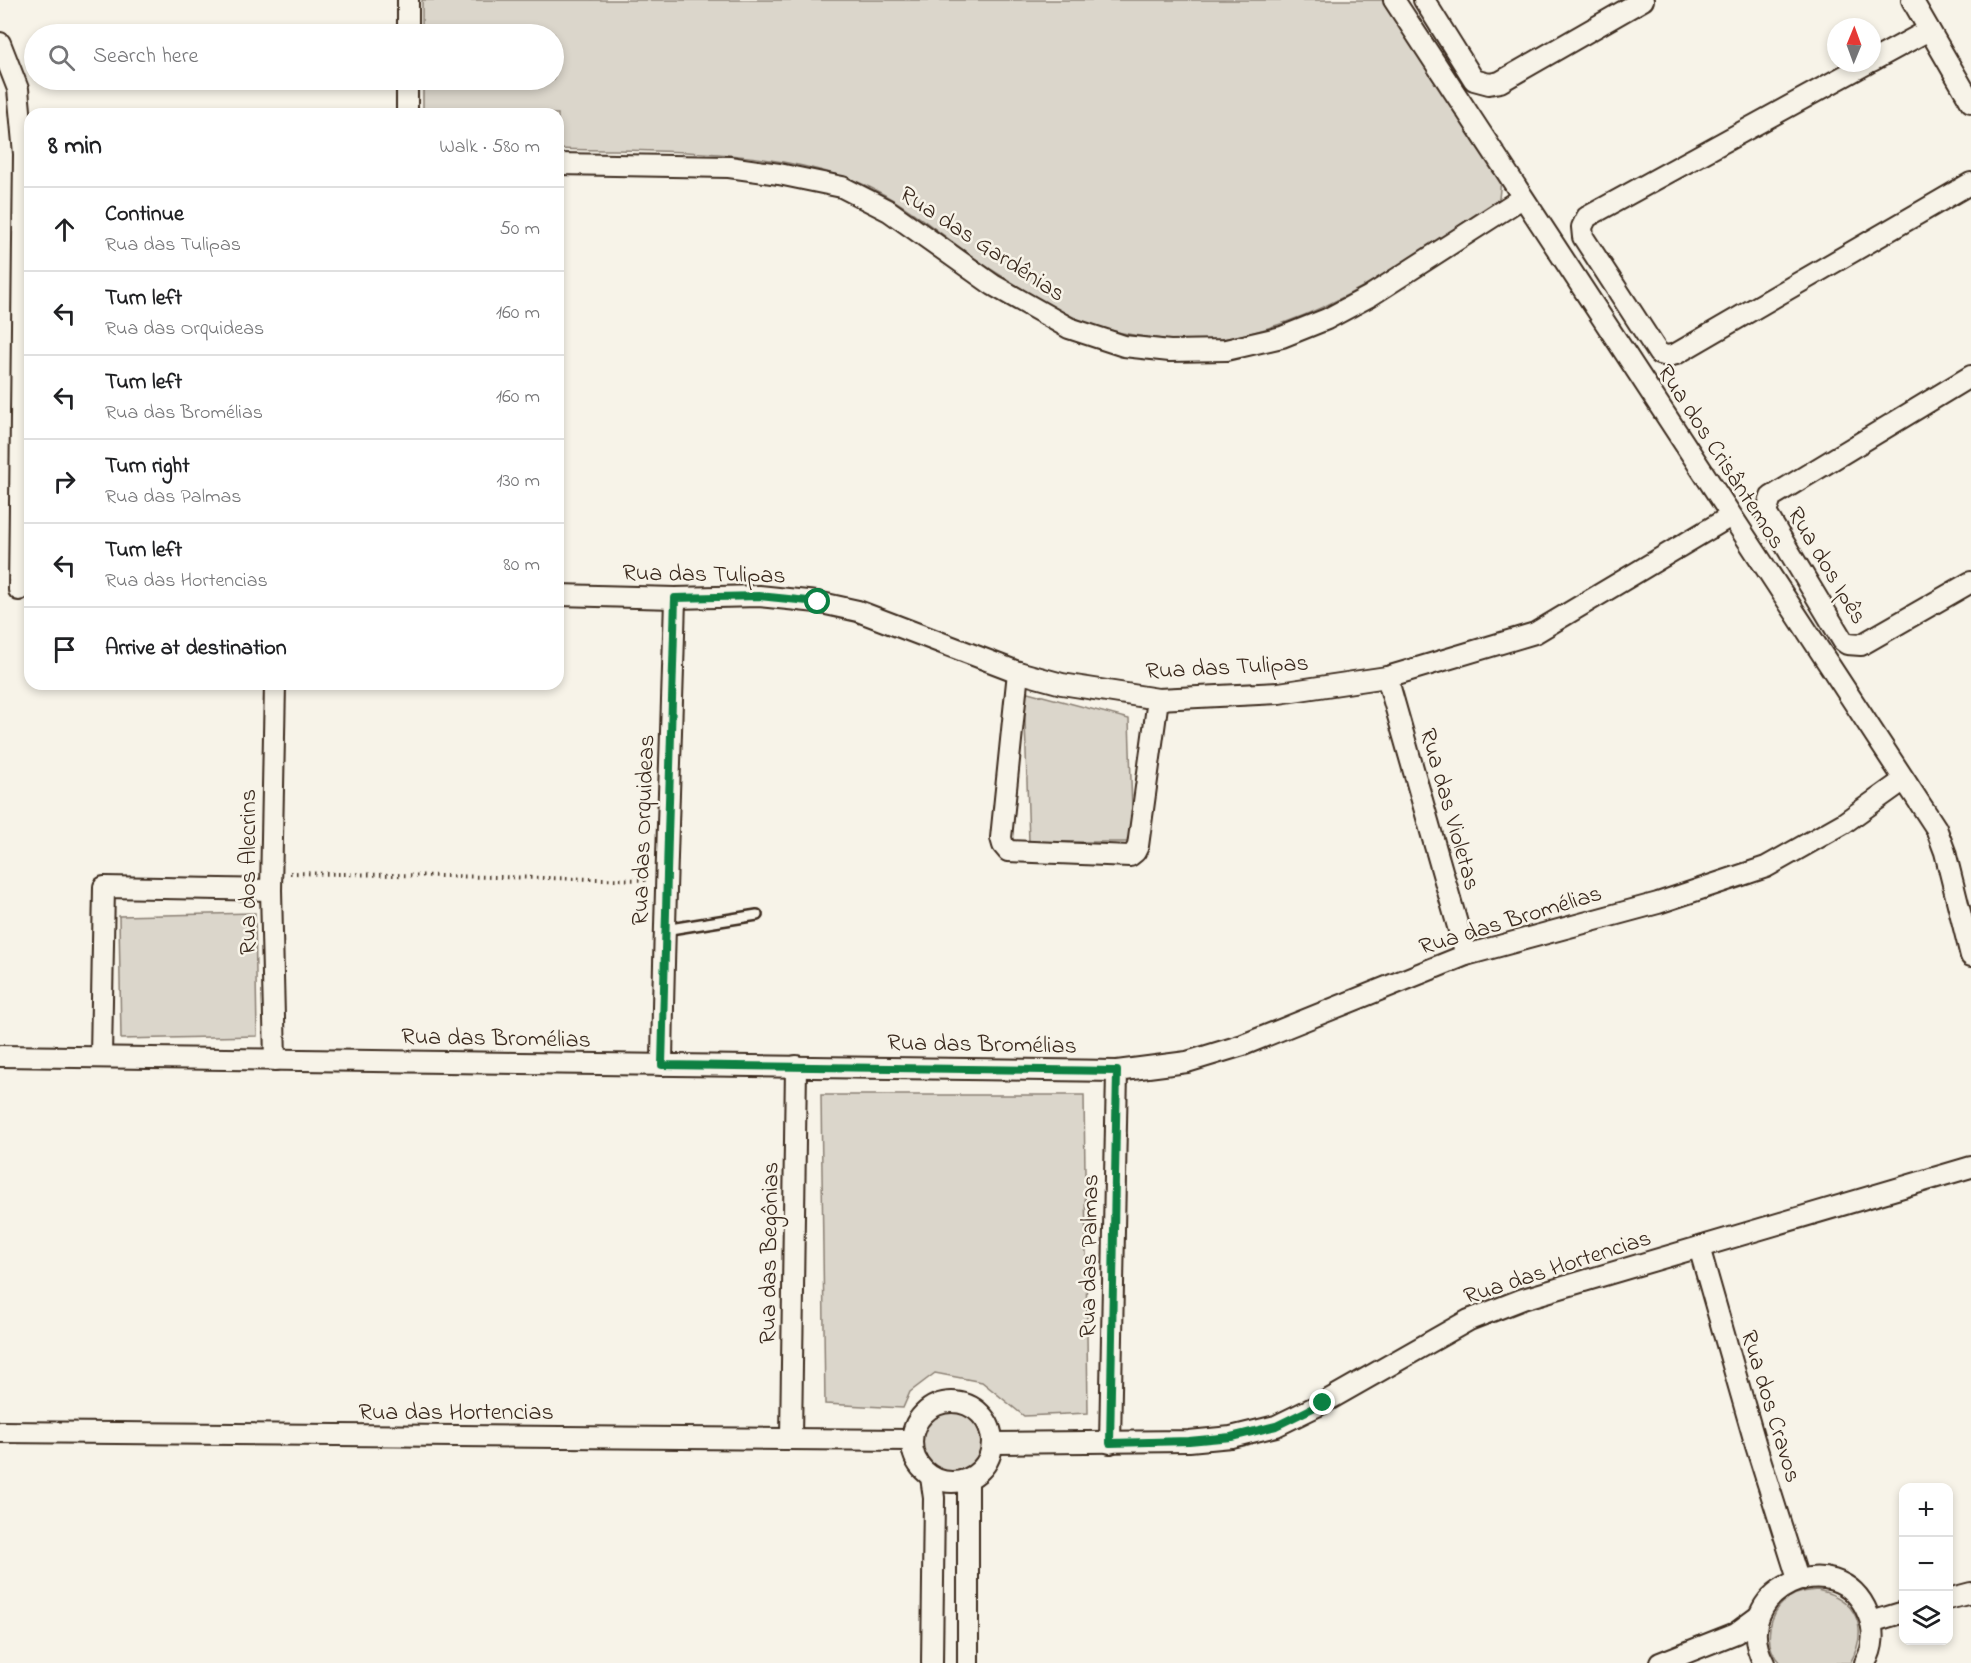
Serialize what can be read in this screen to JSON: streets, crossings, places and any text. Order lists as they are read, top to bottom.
{
  "streets": {
    "street": [
      "Rua das Gardênias",
      "Rua dos Crisântemos",
      "Rua dos Ipês",
      "Rua das Tulipas",
      "Rua das Violetas",
      "Rua das Orquideas",
      "Rua dos Alecrins",
      "Rua das Bromélias",
      "Rua das Begônias",
      "Rua das Palmas",
      "Rua das Hortencias",
      "Rua dos Cravos"
    ]
  },
  "crossings": [
    ["Rua das Gardênias", "Rua dos Crisântemos"],
    ["Rua dos Crisântemos", "Rua das Tulipas"],
    ["Rua dos Crisântemos", "Rua das Bromélias"],
    ["Rua das Tulipas", "Rua das Violetas"],
    ["Rua das Tulipas", "Rua das Orquideas"],
    ["Rua das Violetas", "Rua das Bromélias"],
    ["Rua das Orquideas", "Rua das Bromélias"],
    ["Rua dos Alecrins", "Rua das Bromélias"],
    ["Rua das Bromélias", "Rua das Begônias"],
    ["Rua das Bromélias", "Rua das Palmas"],
    ["Rua das Begônias", "Rua das Hortencias"],
    ["Rua das Palmas", "Rua das Hortencias"],
    ["Rua das Hortencias", "Rua dos Cravos"]
  ],
  "north": "top",
  "page": {
    "search": "Search here",
    "heading": ["8 min", "Walk · 580 m"],
    "list": [
      ["Continue", "Rua das Tulipas", "50 m"],
      ["Turn left", "Rua das Orquideas", "160 m"],
      ["Turn left", "Rua das Bromélias", "160 m"],
      ["Turn right", "Rua das Palmas", "130 m"],
      ["Turn left", "Rua das Hortencias", "80 m"],
      "Arrive at destination"
    ],
    "map_buttons": ["+", "−"]
  }
}
